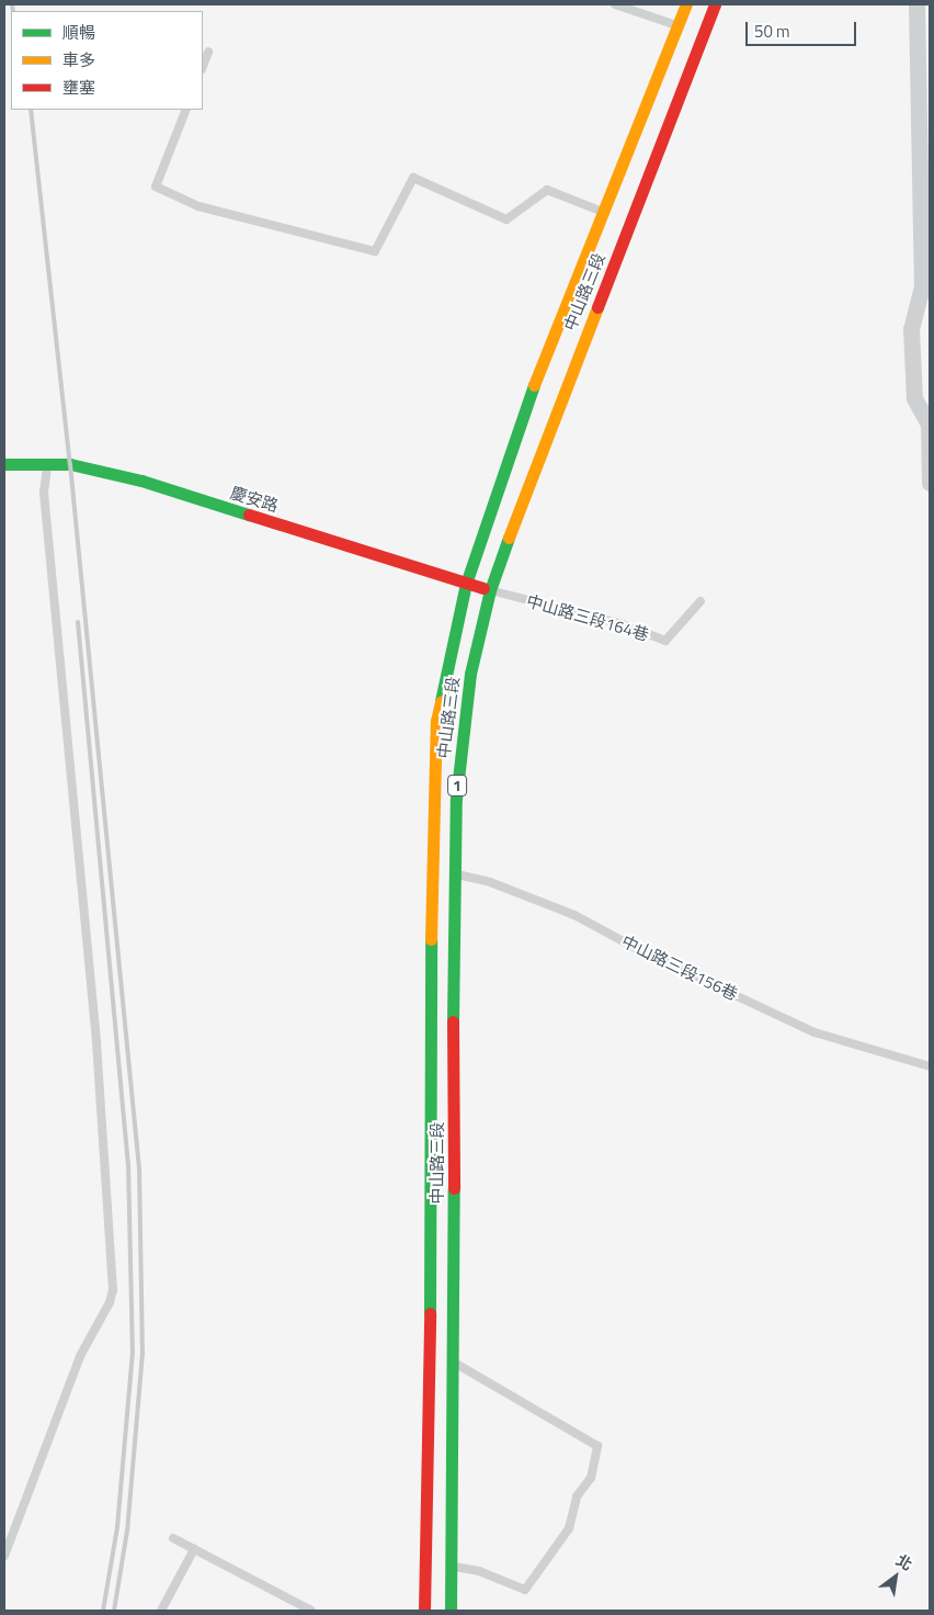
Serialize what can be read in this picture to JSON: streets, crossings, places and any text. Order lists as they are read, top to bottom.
{
  "streets": {
    "main road": ["中山路三段", "慶安路", "1"],
    "lane": ["中山路三段164巷", "中山路三段156巷"]
  },
  "crossings": [
    ["中山路三段", "慶安路"],
    ["中山路三段", "中山路三段164巷"],
    ["中山路三段", "中山路三段156巷"],
    ["慶安路", "中山路三段164巷"]
  ],
  "legend": ["順暢", "車多", "壅塞"],
  "scale_bar": "50 m",
  "north": "top right"
}
